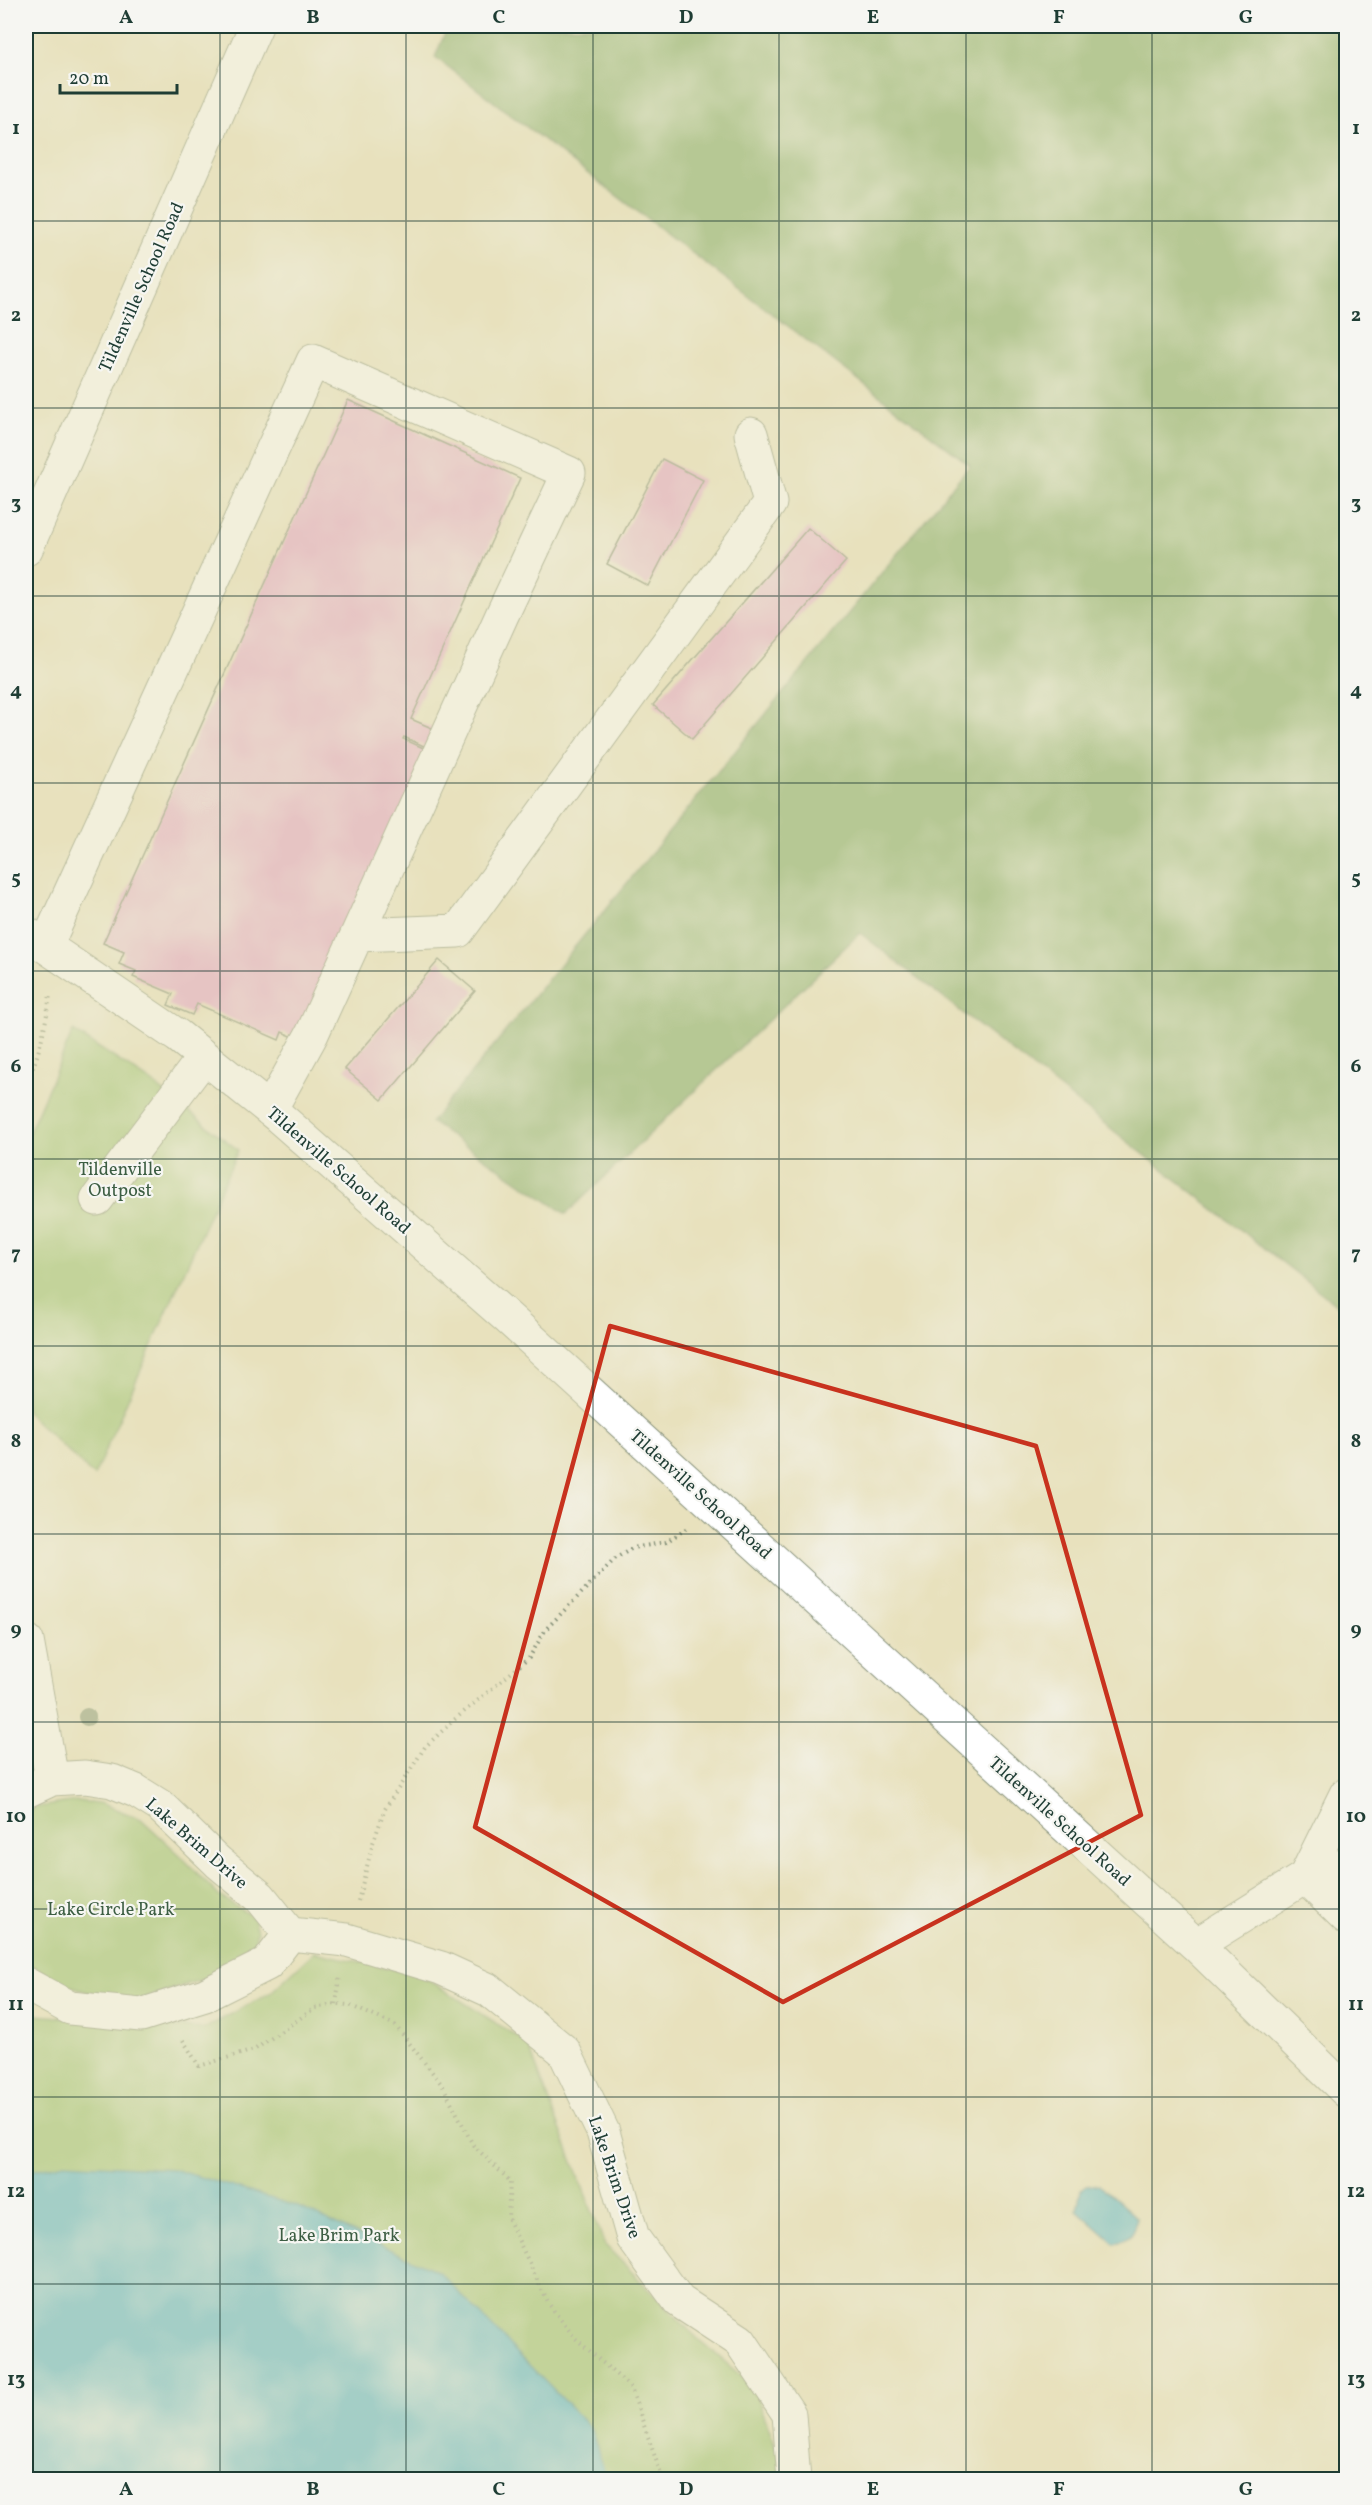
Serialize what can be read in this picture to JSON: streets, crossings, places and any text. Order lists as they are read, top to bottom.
{
  "streets": {
    "street": ["Tildenville School Road", "Lake Brim Drive"]
  },
  "parks": ["Tildenville Outpost", "Lake Circle Park", "Lake Brim Park"],
  "scale_bar": "20 m",
  "grid": {
    "columns": [
      "A",
      "B",
      "C",
      "D",
      "E",
      "F",
      "G"
    ],
    "rows": [
      "1",
      "2",
      "3",
      "4",
      "5",
      "6",
      "7",
      "8",
      "9",
      "10",
      "11",
      "12",
      "13"
    ]
  }
}
